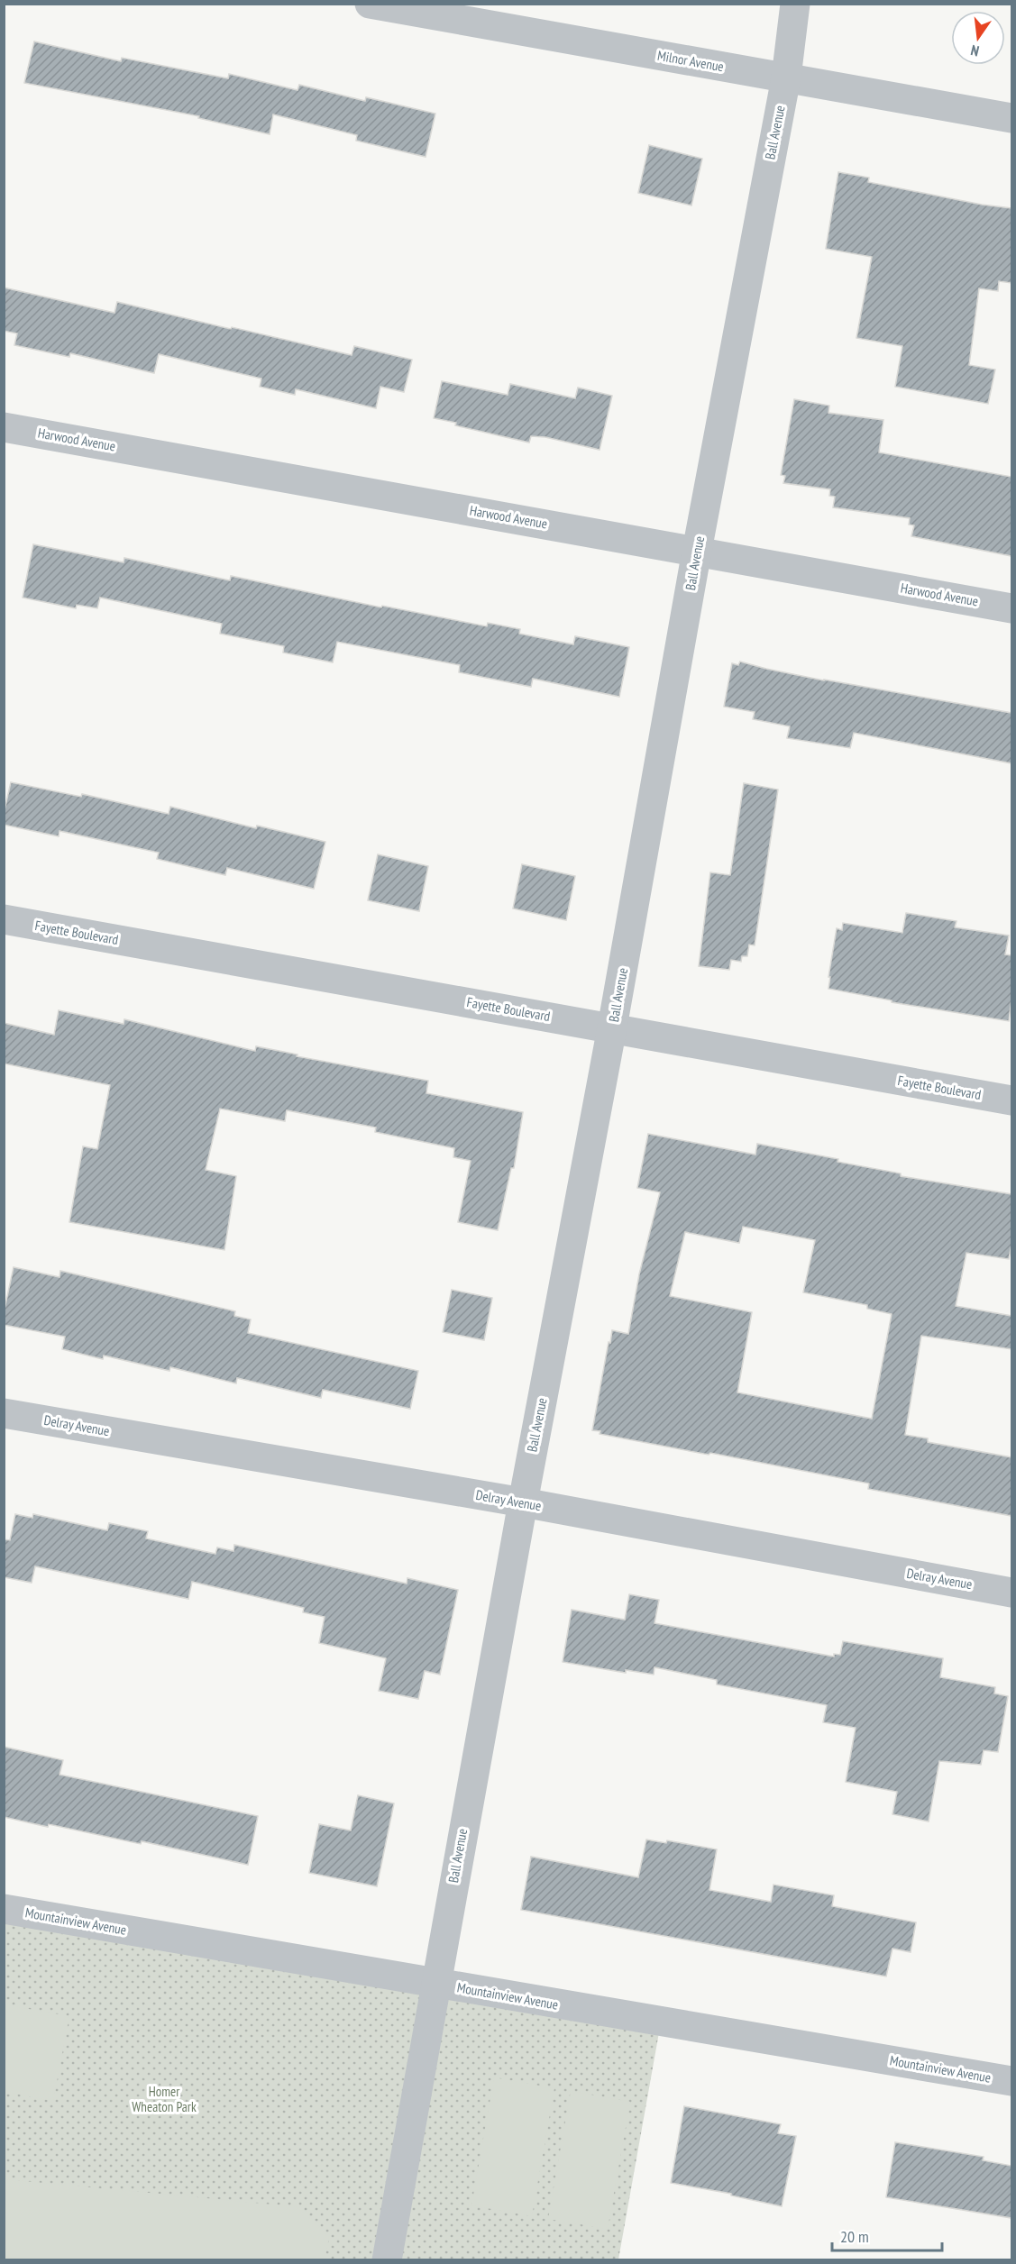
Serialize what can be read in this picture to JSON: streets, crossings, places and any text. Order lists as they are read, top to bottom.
{
  "streets": {
    "street": [
      "Milnor Avenue",
      "Ball Avenue",
      "Harwood Avenue",
      "Fayette Boulevard",
      "Delray Avenue",
      "Mountainview Avenue"
    ]
  },
  "crossings": [
    ["Milnor Avenue", "Ball Avenue"],
    ["Ball Avenue", "Harwood Avenue"],
    ["Ball Avenue", "Fayette Boulevard"],
    ["Ball Avenue", "Delray Avenue"],
    ["Ball Avenue", "Mountainview Avenue"]
  ],
  "parks": ["Homer Wheaton Park"],
  "scale_bar": "20 m",
  "north": "bottom"
}
